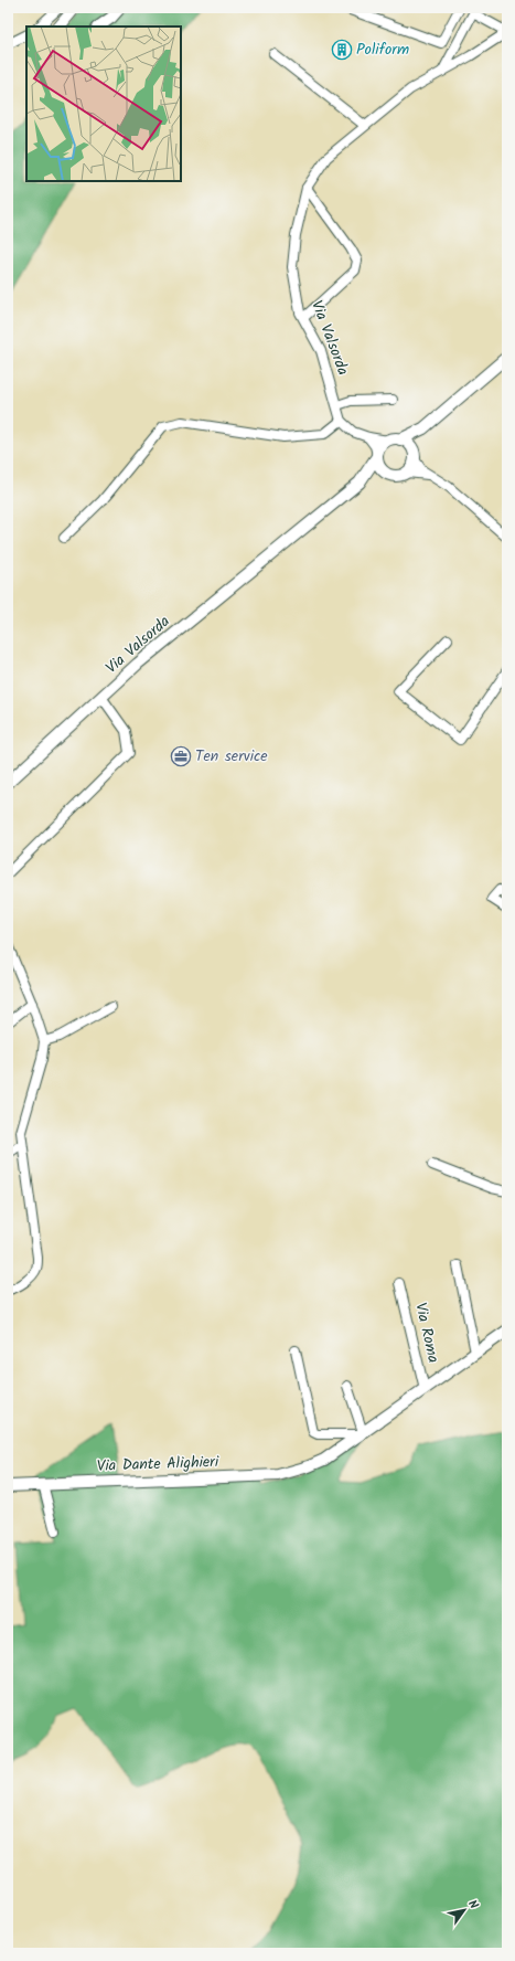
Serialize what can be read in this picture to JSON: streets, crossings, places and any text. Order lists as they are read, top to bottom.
{
  "streets": {
    "street": ["Via Valsorda", "Via Roma", "Via Dante Alighieri"]
  },
  "crossings": [
    ["Via Roma", "Via Dante Alighieri"]
  ],
  "places": {
    "building": ["Poliform"],
    "office": ["Ten service"]
  },
  "north": "top right"
}
